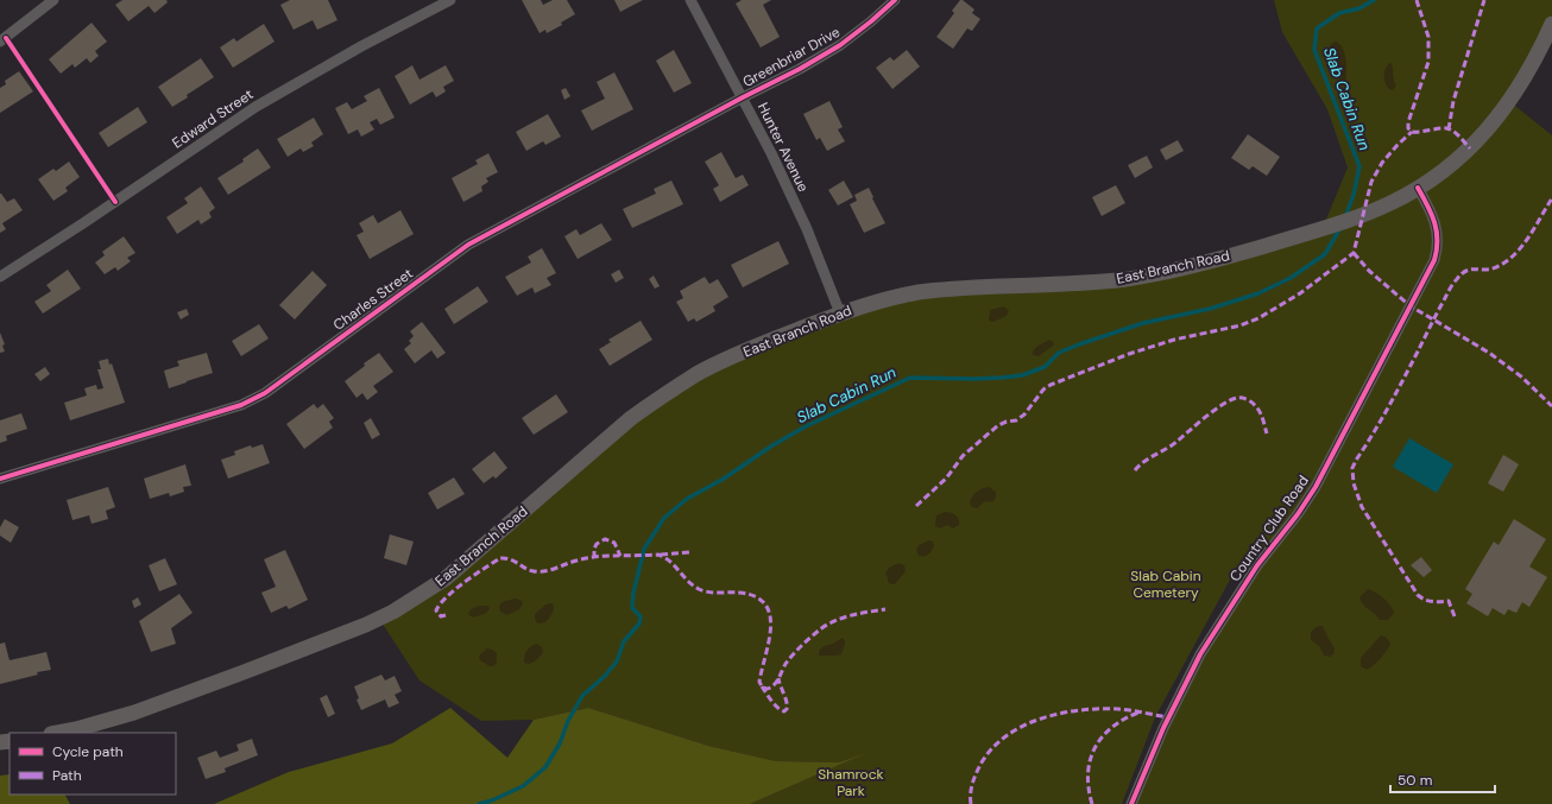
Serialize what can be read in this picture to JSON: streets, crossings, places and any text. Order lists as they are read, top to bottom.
{
  "streets": {
    "main road": ["East Branch Road"],
    "street": [
      "Greenbriar Drive",
      "Edward Street",
      "Hunter Avenue",
      "Charles Street",
      "Country Club Road"
    ]
  },
  "crossings": [
    ["Greenbriar Drive", "Hunter Avenue"],
    ["Greenbriar Drive", "Charles Street"],
    ["Hunter Avenue", "East Branch Road"],
    ["Hunter Avenue", "Charles Street"],
    ["East Branch Road", "Country Club Road"]
  ],
  "water": ["Slab Cabin Run"],
  "parks": ["Slab Cabin Cemetery", "Shamrock Park"],
  "legend": ["Cycle path", "Path"],
  "scale_bar": "50 m"
}
